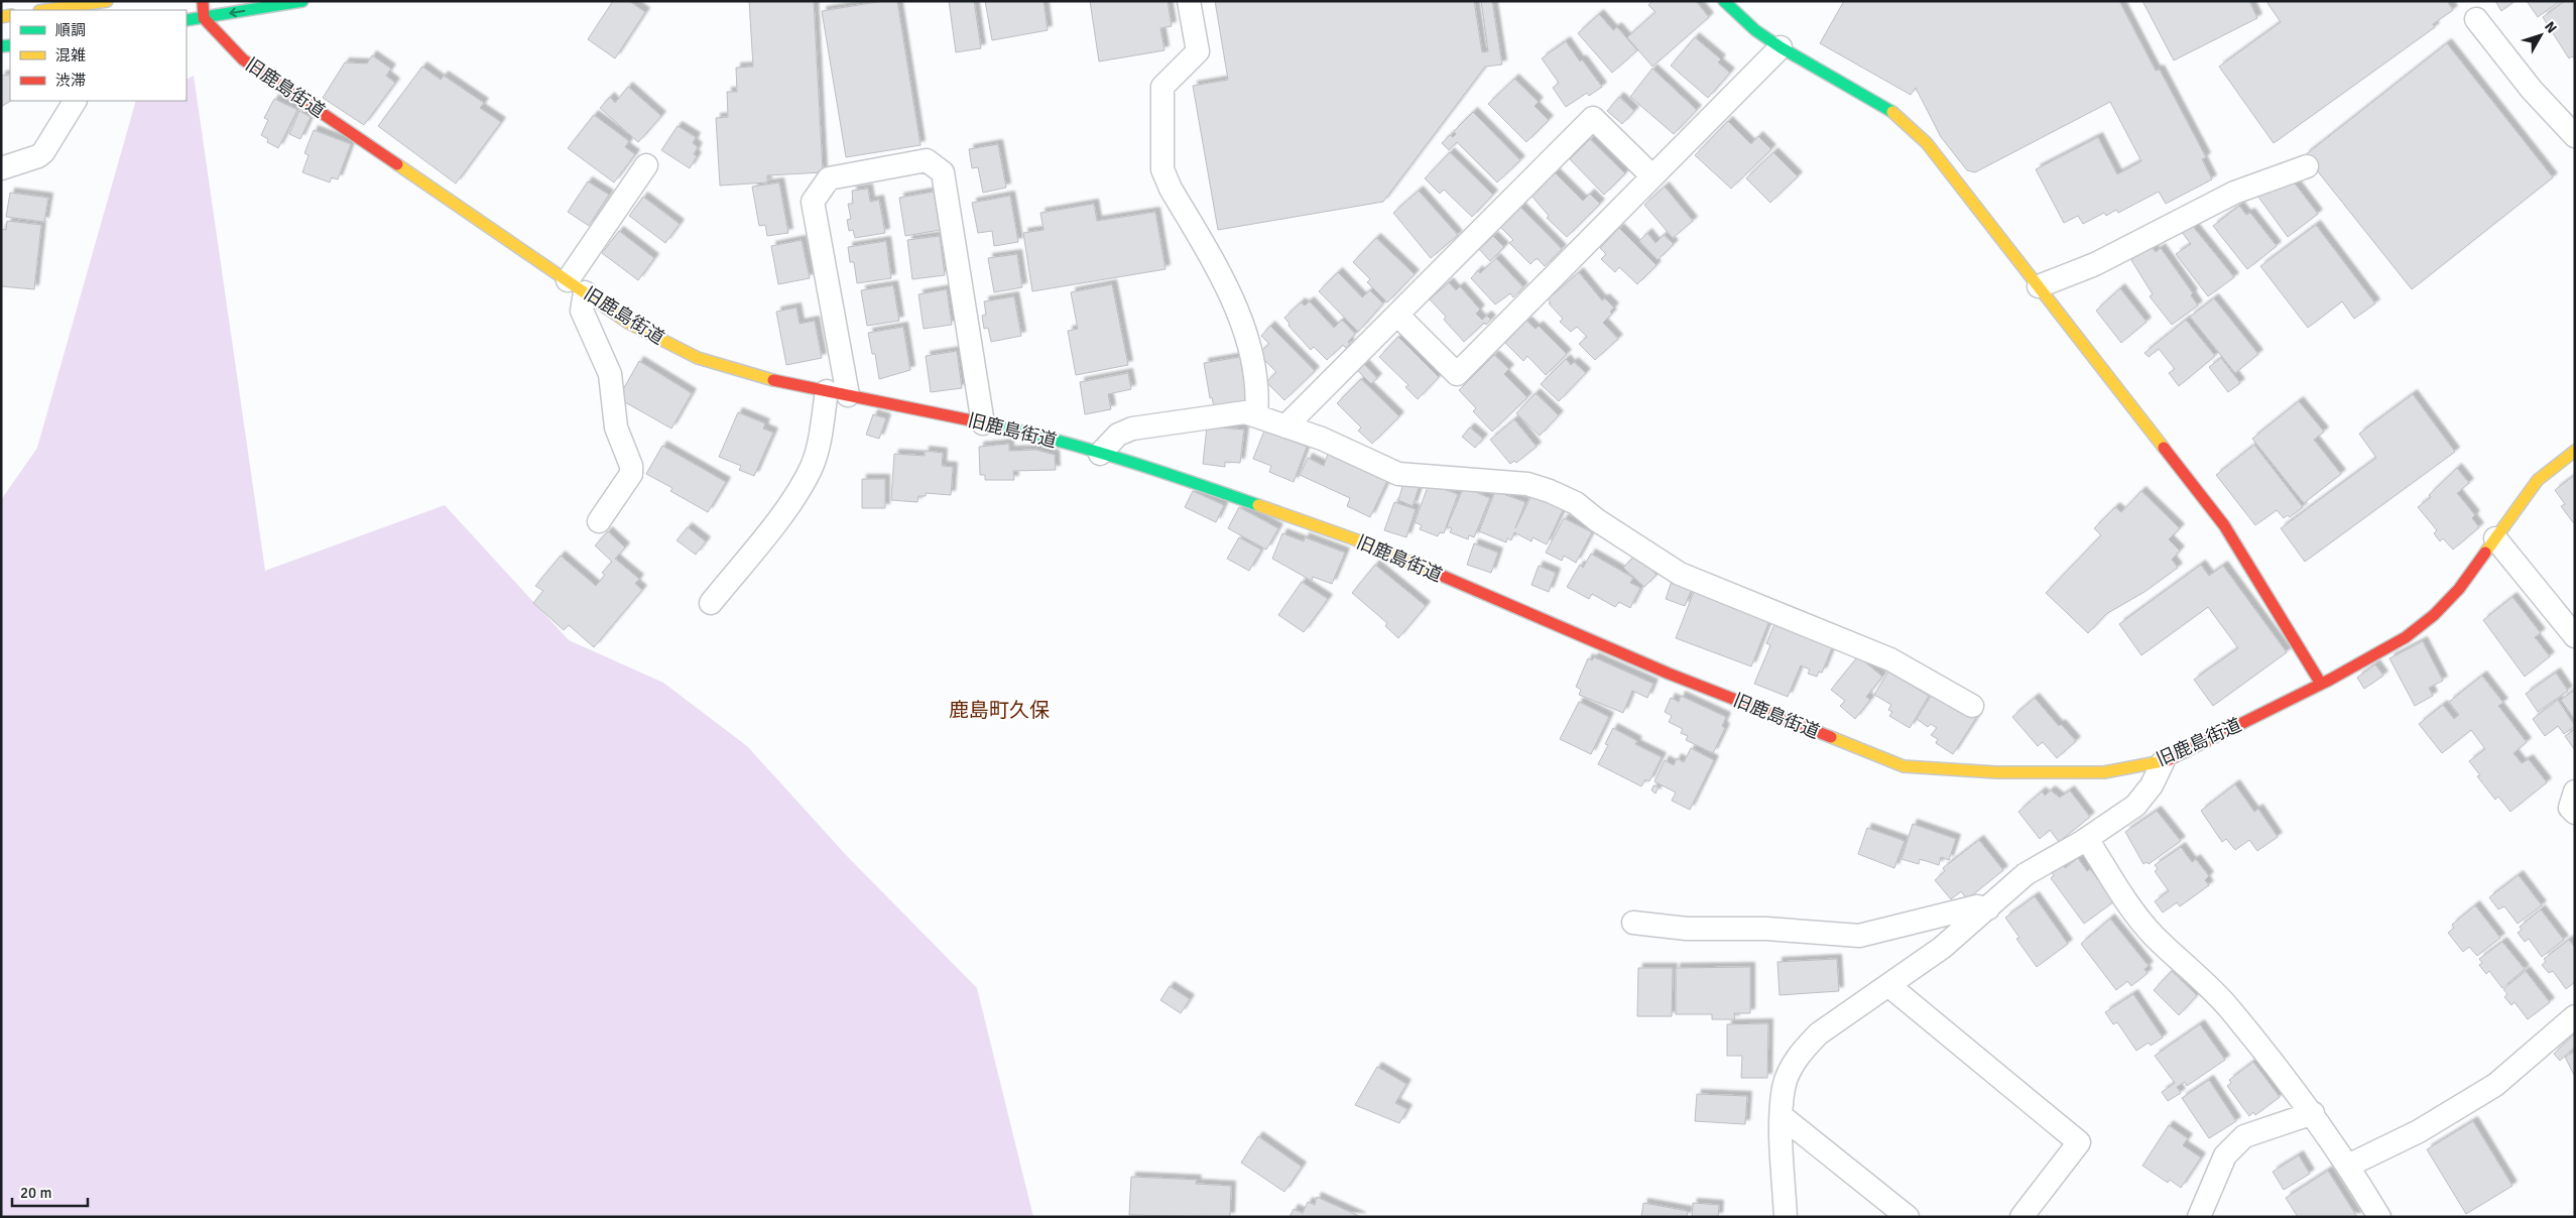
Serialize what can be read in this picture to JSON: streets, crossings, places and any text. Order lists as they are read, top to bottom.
{
  "streets": {
    "street": ["旧鹿島街道"]
  },
  "districts": ["鹿島町久保"],
  "legend": ["順調", "混雑", "渋滞"],
  "scale_bar": "20 m",
  "north": "top right"
}
